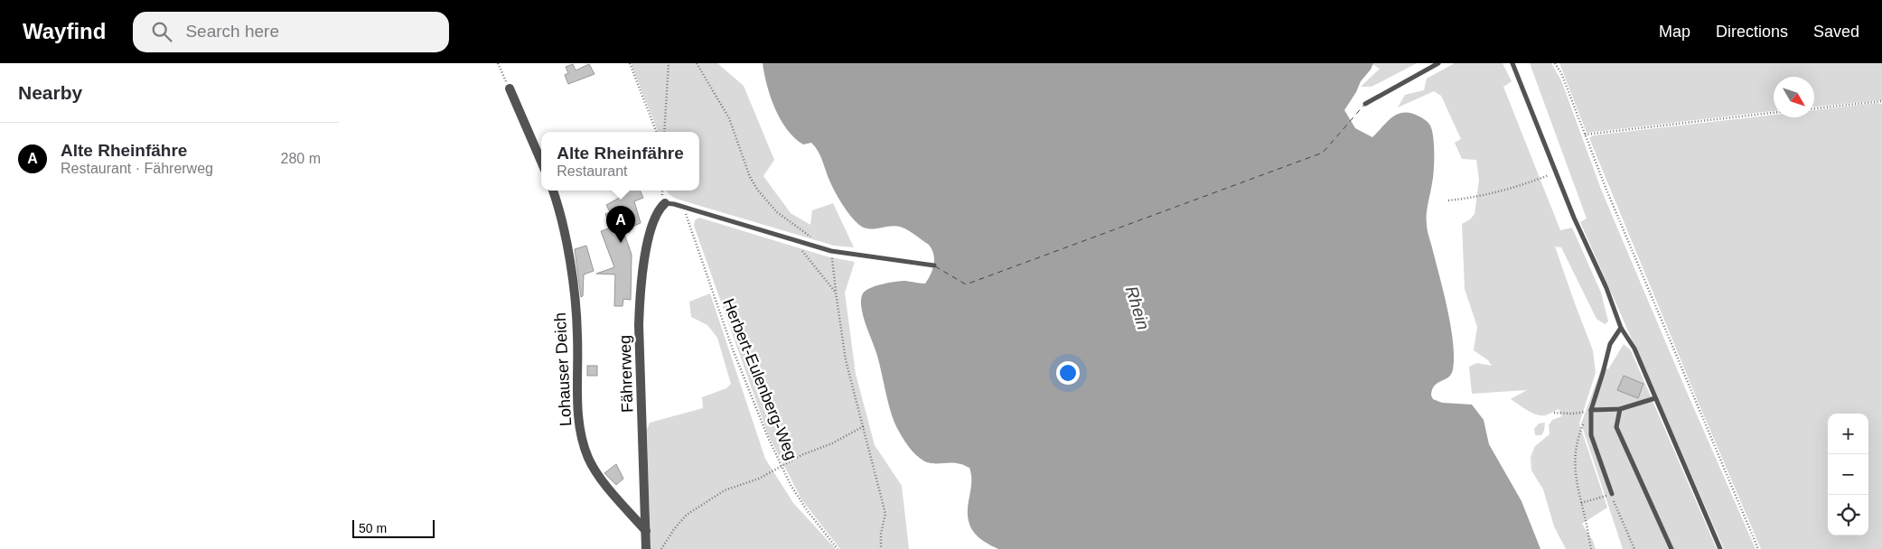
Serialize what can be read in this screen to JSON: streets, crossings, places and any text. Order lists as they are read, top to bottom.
{
  "streets": {
    "street": ["Lohauser Deich", "Fährerweg"],
    "path": ["Herbert-Eulenberg-Weg"]
  },
  "crossings": [
    ["Lohauser Deich", "Fährerweg"]
  ],
  "water": ["Rhein"],
  "scale_bar": "50 m",
  "north": "bottom right",
  "page": {
    "header": "Wayfind",
    "search": "Search here",
    "nav": ["Map", "Directions", "Saved"],
    "heading": "Nearby",
    "list": [
      {
        "mark": "A",
        "name": "Alte Rheinfähre",
        "note": "Restaurant · Fährerweg",
        "value": "280 m"
      }
    ],
    "popup": ["Alte Rheinfähre", "Restaurant"],
    "pins": "A",
    "map_buttons": ["+", "−"],
    "scale": "50 m"
  }
}
